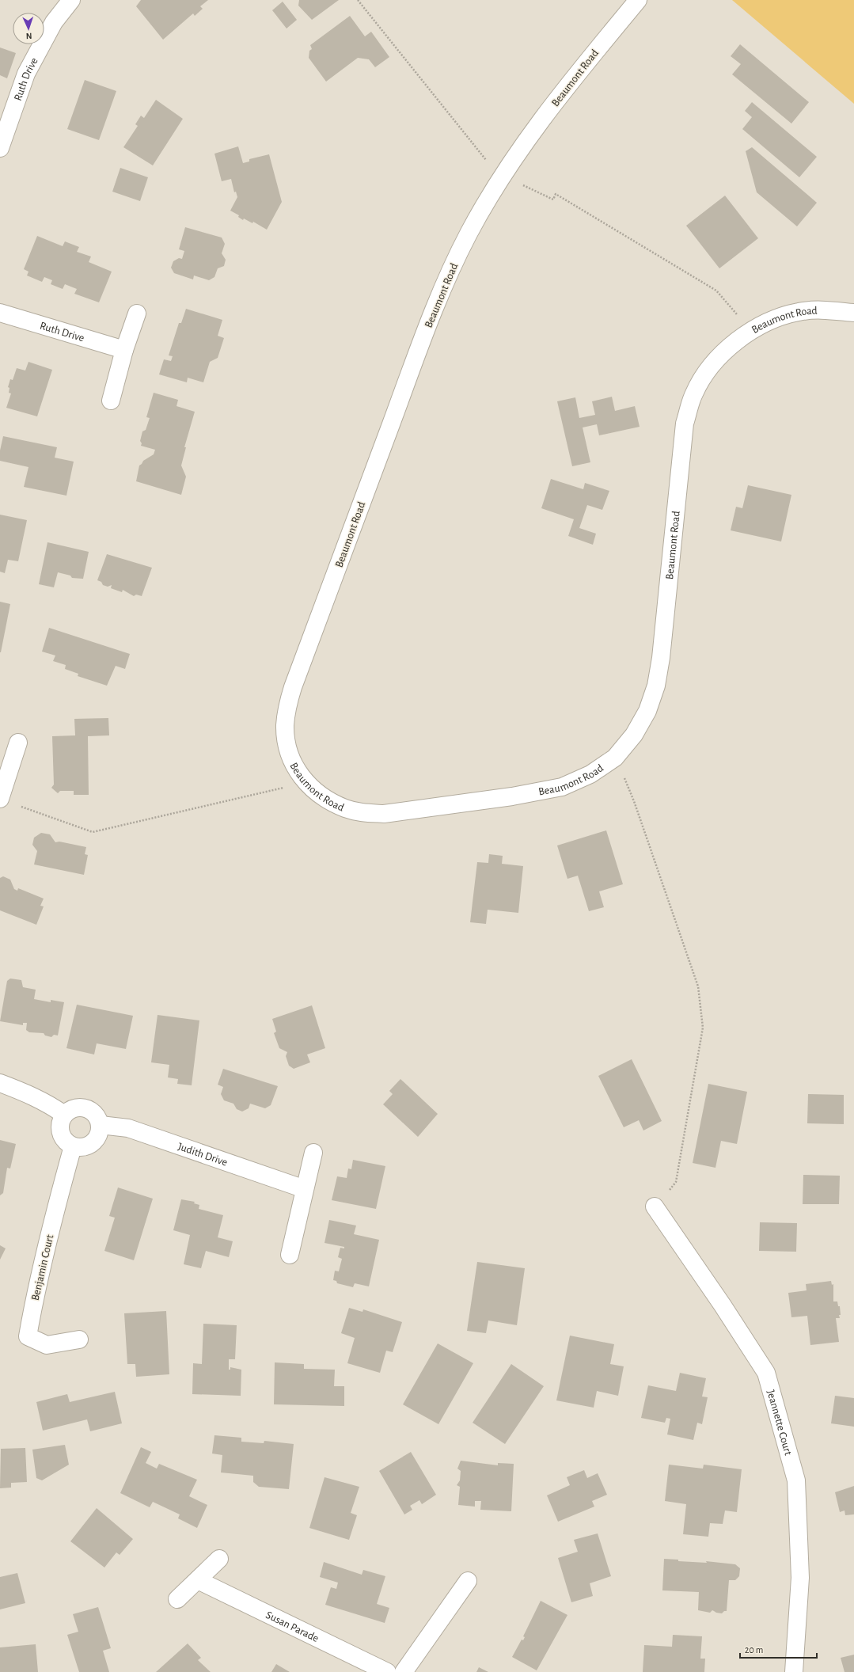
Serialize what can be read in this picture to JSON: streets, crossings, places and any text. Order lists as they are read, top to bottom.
{
  "streets": {
    "street": [
      "Beaumont Road",
      "Ruth Drive",
      "Judith Drive",
      "Benjamin Court",
      "Jeannette Court",
      "Susan Parade"
    ]
  },
  "crossings": [
    ["Judith Drive", "Benjamin Court"]
  ],
  "scale_bar": "20 m",
  "north": "bottom"
}
